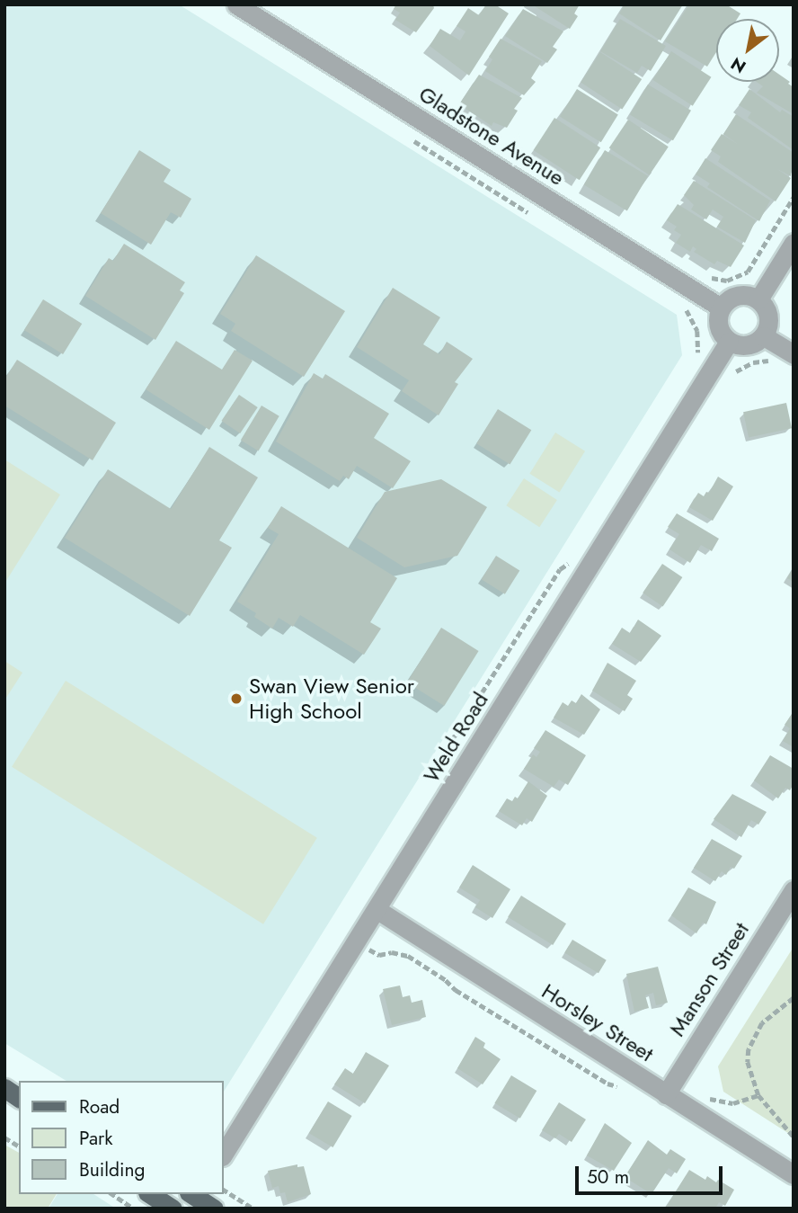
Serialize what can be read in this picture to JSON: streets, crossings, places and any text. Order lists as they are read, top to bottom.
{
  "streets": {
    "street": [
      "Gladstone Avenue",
      "Weld Road",
      "Manson Street",
      "Horsley Street"
    ]
  },
  "crossings": [
    ["Gladstone Avenue", "Weld Road"],
    ["Weld Road", "Horsley Street"],
    ["Manson Street", "Horsley Street"]
  ],
  "places": ["Swan View Senior High School"],
  "legend": ["Road", "Park", "Building"],
  "scale_bar": "50 m",
  "north": "bottom left"
}
